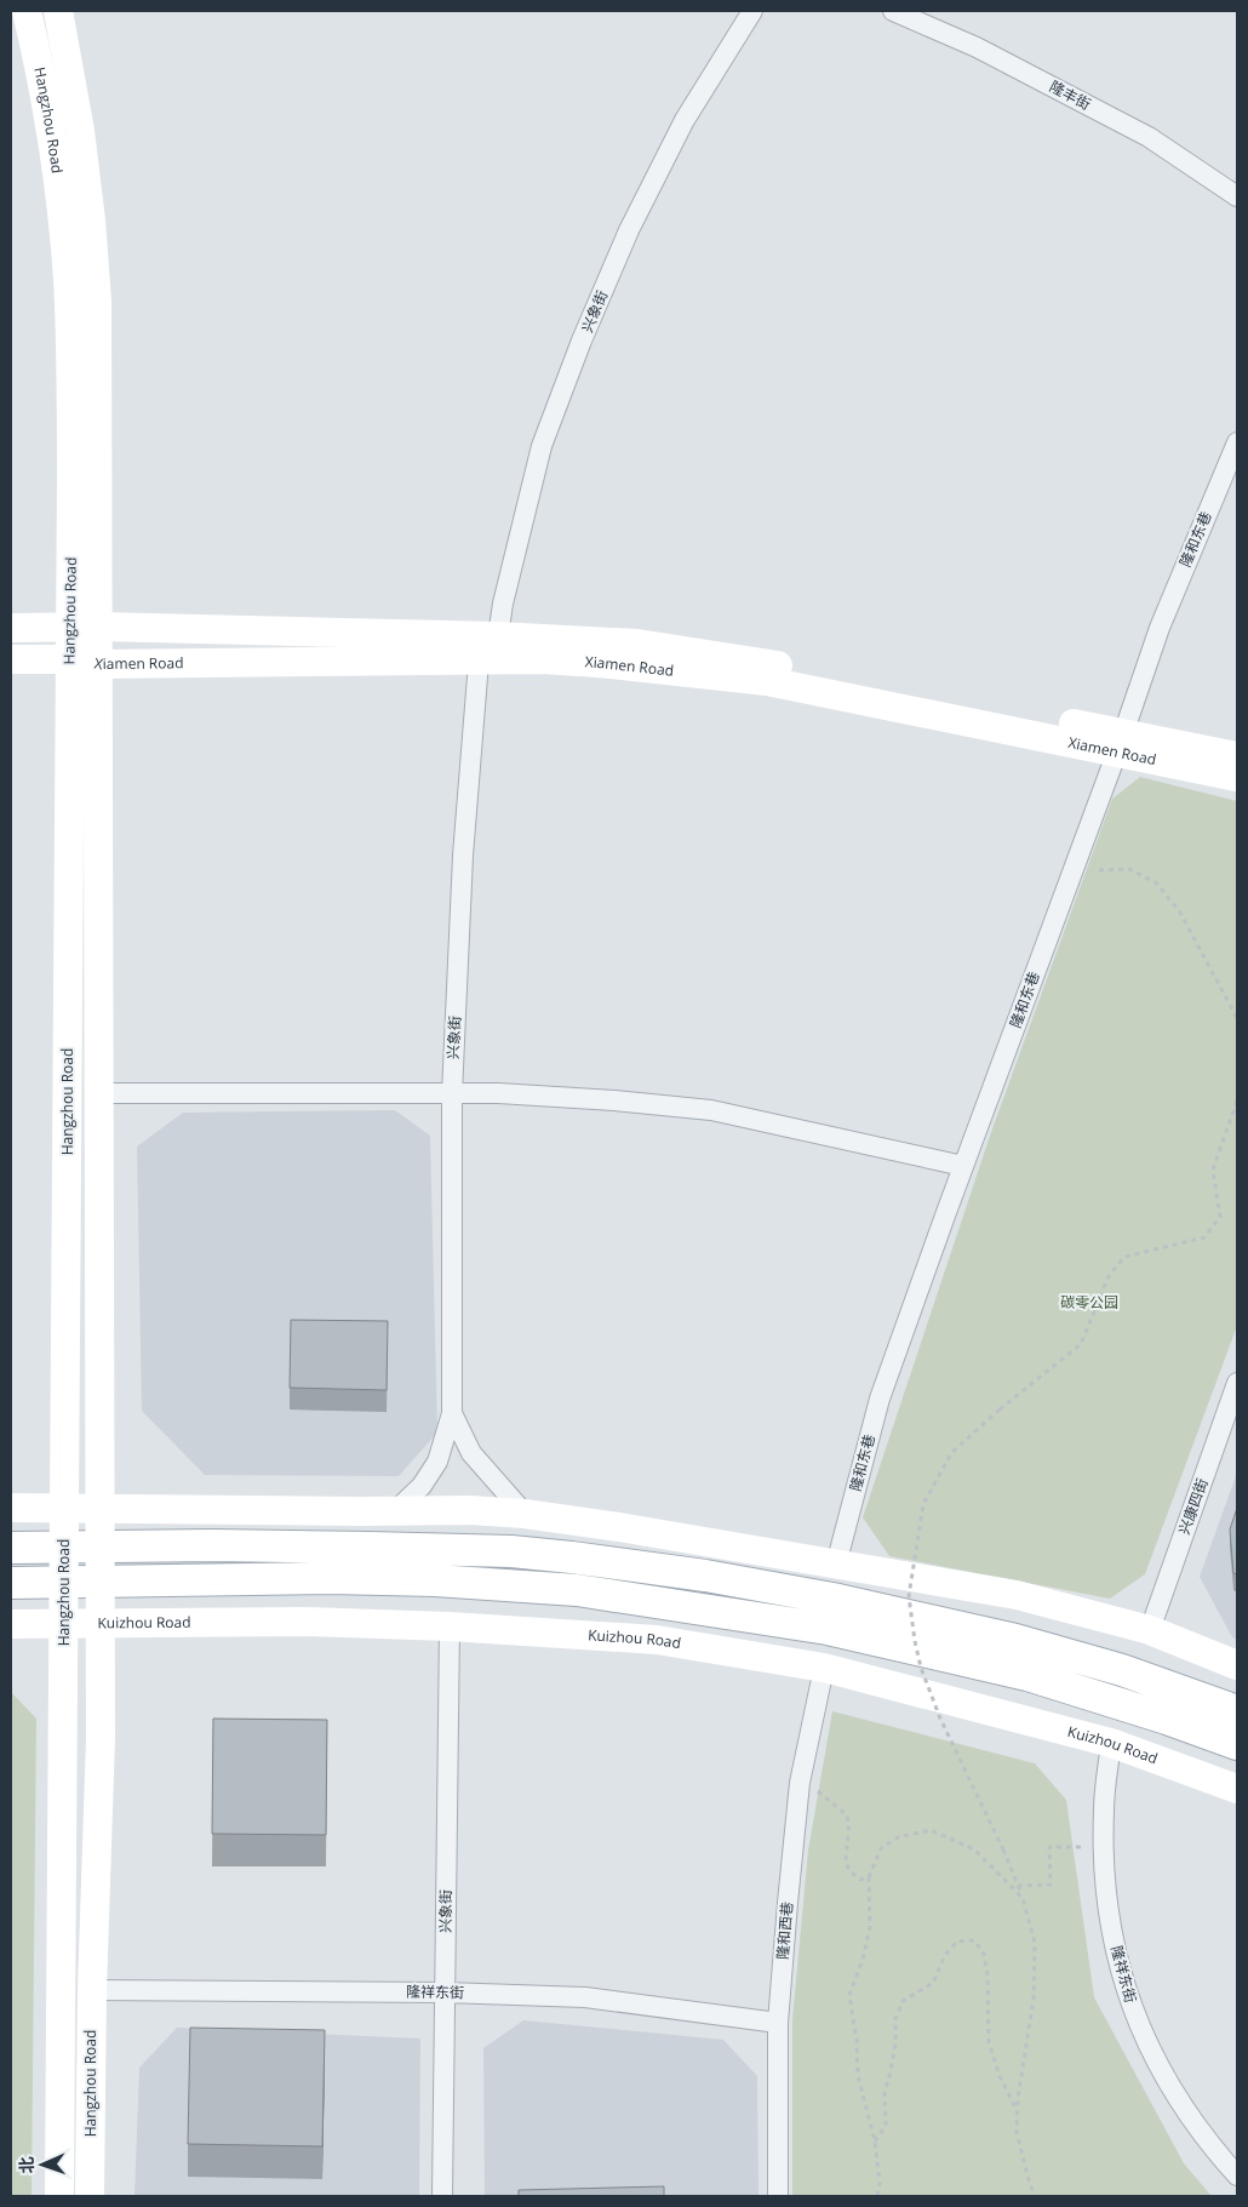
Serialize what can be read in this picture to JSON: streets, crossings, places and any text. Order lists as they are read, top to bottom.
{
  "streets": {
    "main road": ["Hangzhou Road", "Xiamen Road", "Kuizhou Road"],
    "street": [
      "隆丰街",
      "兴象街",
      "隆和东巷",
      "兴康四街",
      "隆和西巷",
      "隆祥东街"
    ]
  },
  "crossings": [
    ["Hangzhou Road", "Xiamen Road"],
    ["Hangzhou Road", "Kuizhou Road"],
    ["Hangzhou Road", "隆祥东街"],
    ["兴象街", "Xiamen Road"],
    ["兴象街", "Kuizhou Road"],
    ["兴象街", "隆祥东街"],
    ["隆和东巷", "Xiamen Road"],
    ["Kuizhou Road", "隆和西巷"],
    ["Kuizhou Road", "隆祥东街"],
    ["隆和西巷", "隆祥东街"]
  ],
  "parks": ["碳零公园"],
  "north": "left"
}
